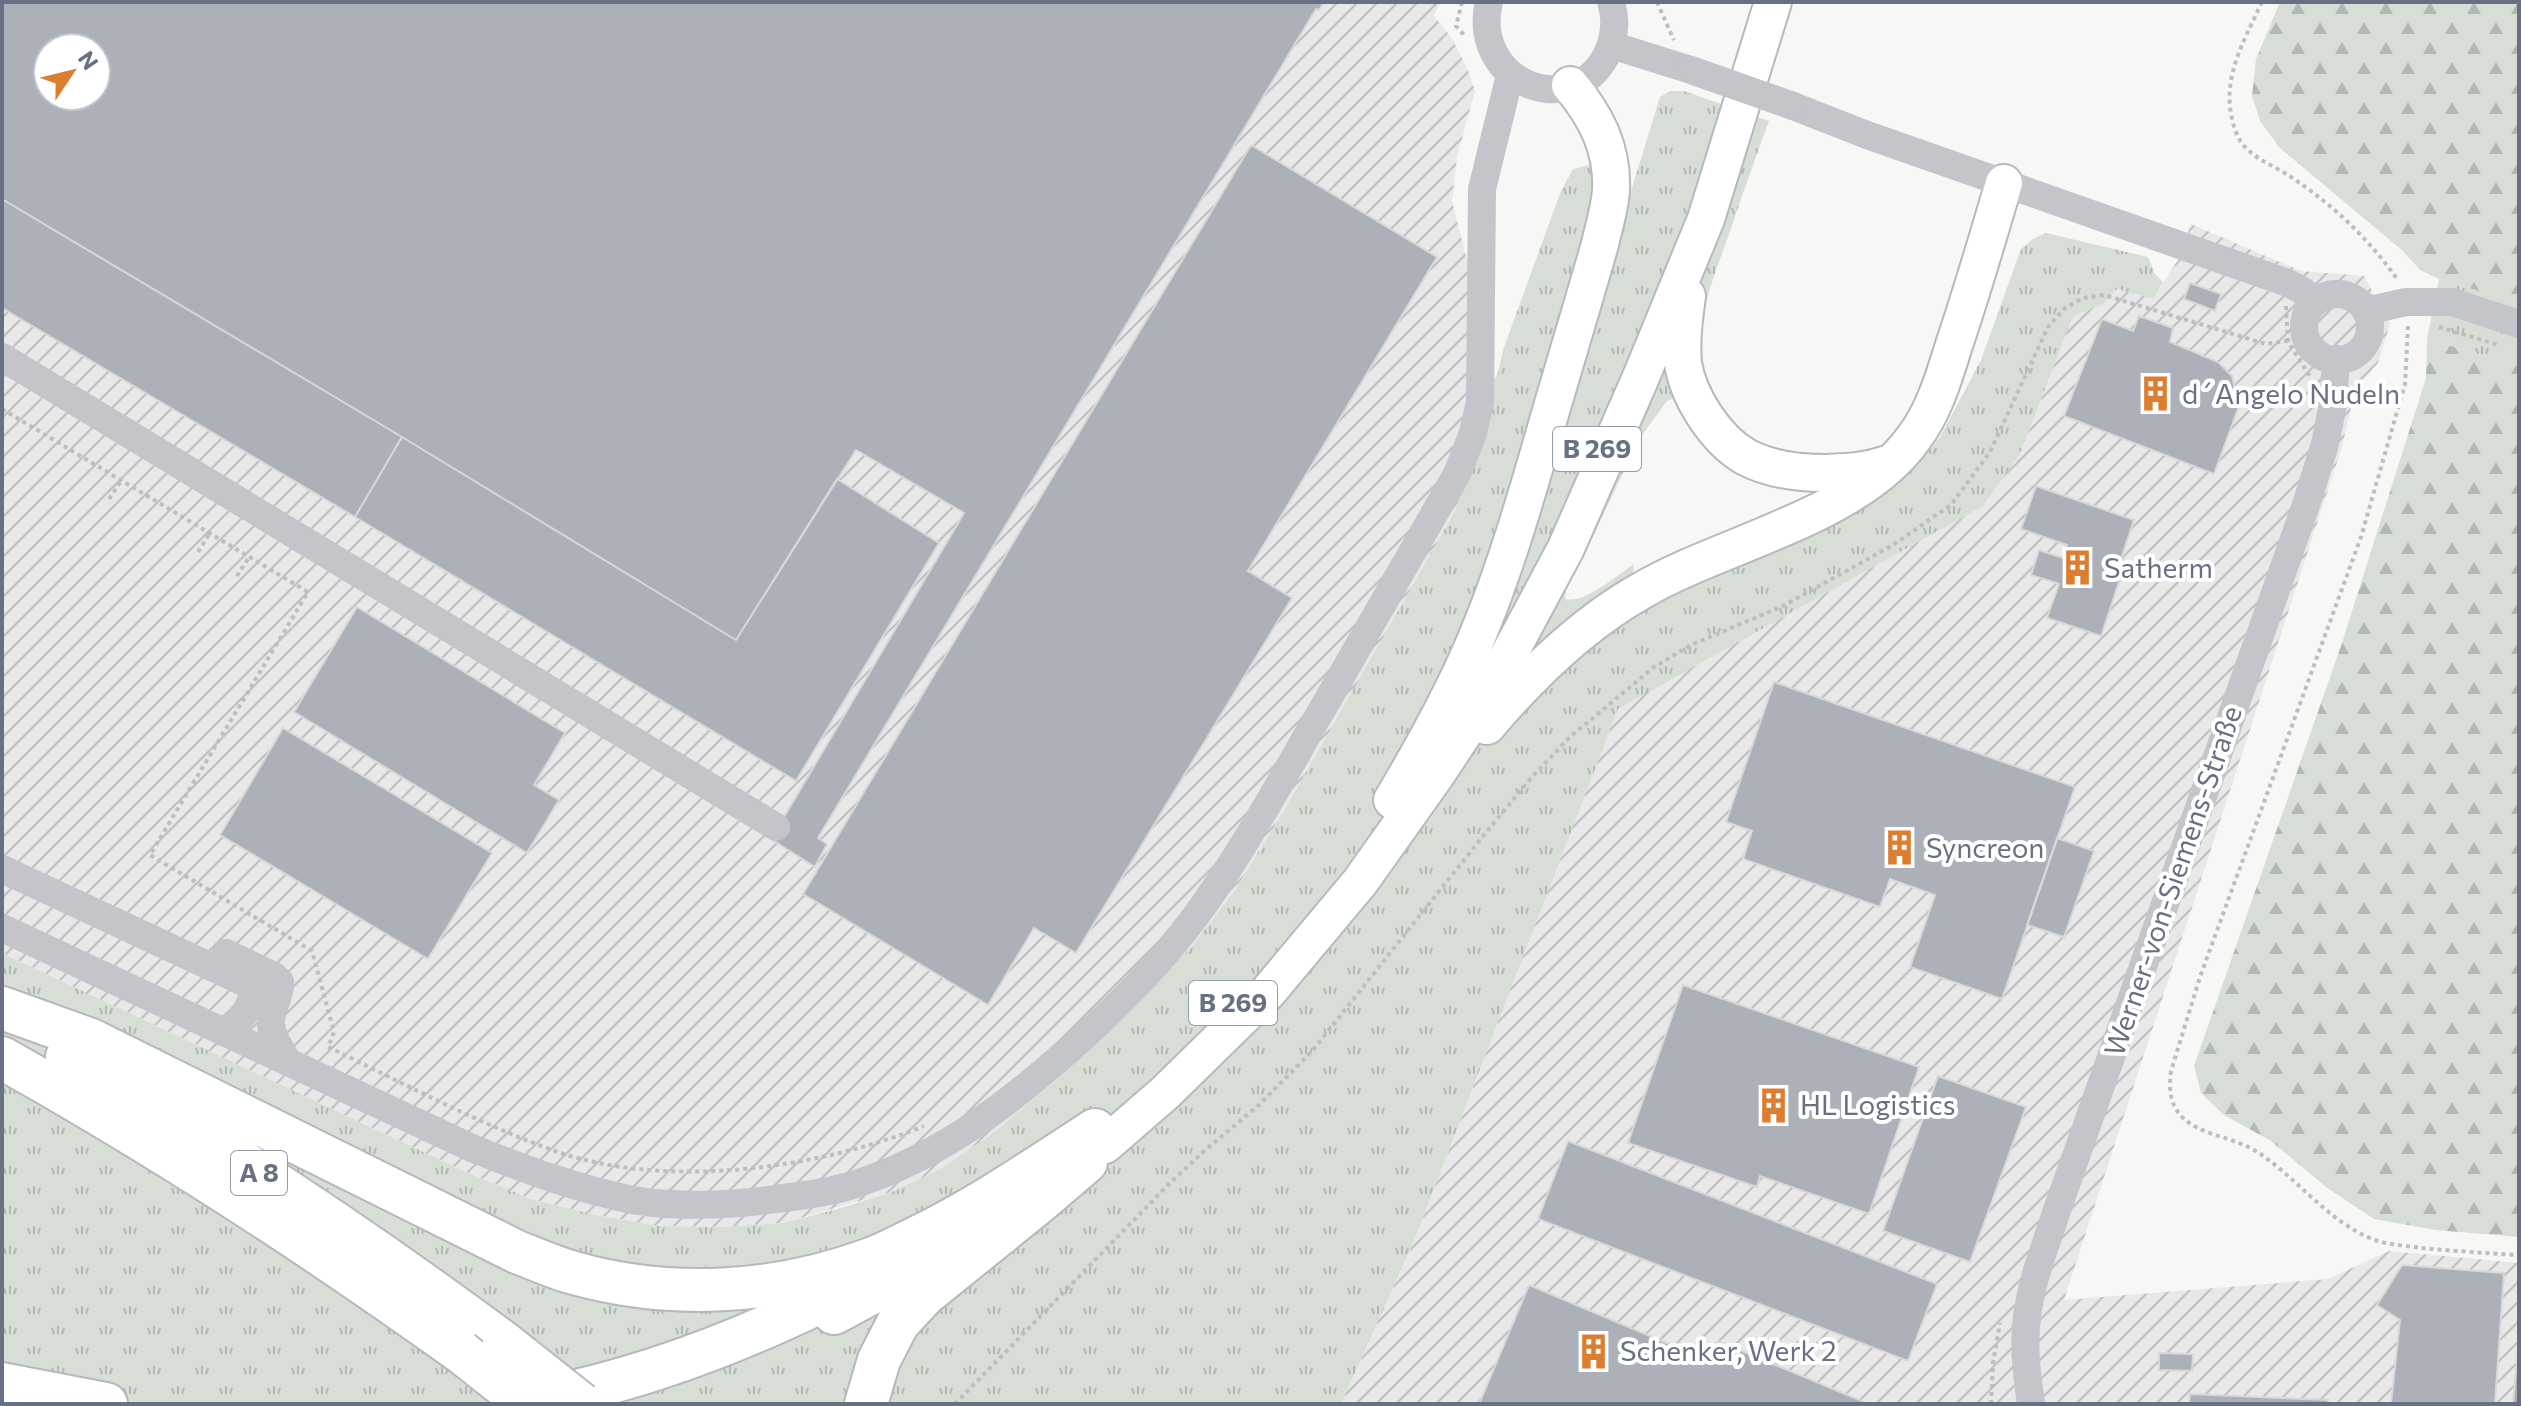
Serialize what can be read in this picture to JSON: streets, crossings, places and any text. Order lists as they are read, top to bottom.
{
  "streets": {
    "highway": ["A 8"],
    "main road": ["B 269"],
    "street": ["Werner-von-Siemens-Straße"]
  },
  "places": {
    "building": [
      "d´Angelo Nudeln",
      "Satherm",
      "Syncreon",
      "HL Logistics",
      "Schenker, Werk 2"
    ]
  },
  "north": "top right"
}
